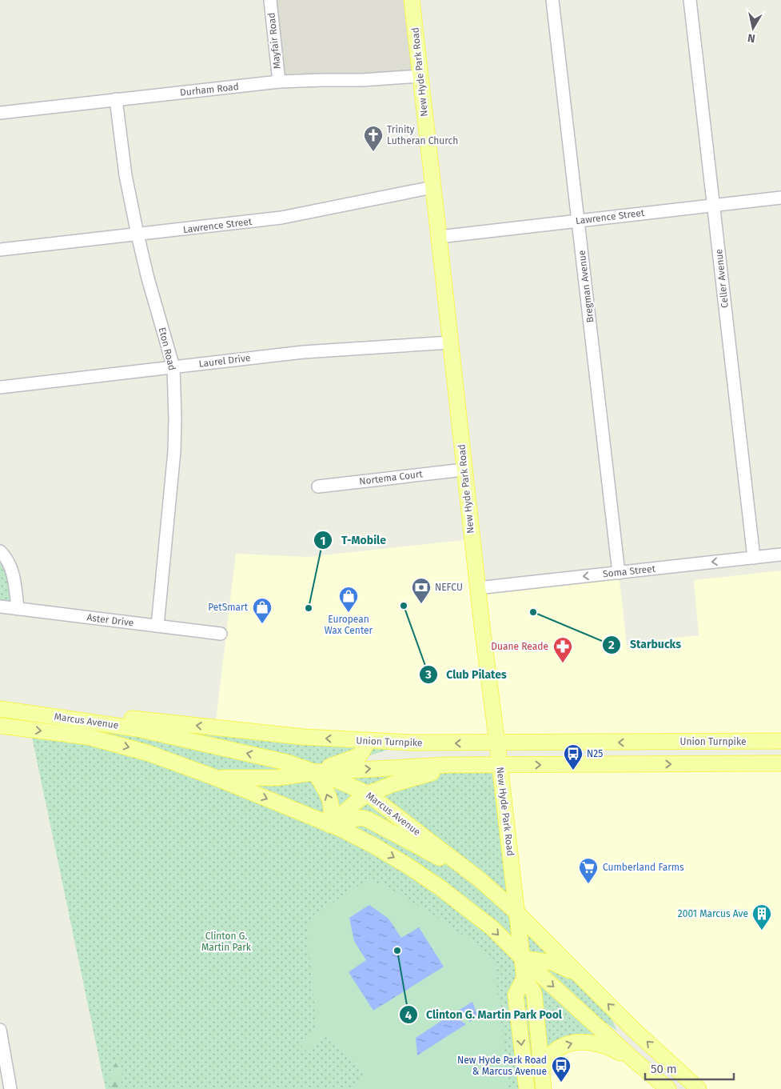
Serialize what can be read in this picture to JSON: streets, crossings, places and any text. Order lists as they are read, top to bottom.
{
  "streets": {
    "main road": ["New Hyde Park Road", "Marcus Avenue", "Union Turnpike"],
    "street": [
      "Mayfair Road",
      "Durham Road",
      "Lawrence Street",
      "Celler Avenue",
      "Bregman Avenue",
      "Eton Road",
      "Laurel Drive",
      "Nortema Court",
      "Soma Street",
      "Aster Drive"
    ]
  },
  "crossings": [
    ["Mayfair Road", "Durham Road"],
    ["New Hyde Park Road", "Durham Road"],
    ["New Hyde Park Road", "Lawrence Street"],
    ["New Hyde Park Road", "Laurel Drive"],
    ["New Hyde Park Road", "Nortema Court"],
    ["New Hyde Park Road", "Soma Street"],
    ["New Hyde Park Road", "Marcus Avenue"],
    ["New Hyde Park Road", "Union Turnpike"],
    ["Durham Road", "Eton Road"],
    ["Lawrence Street", "Celler Avenue"],
    ["Lawrence Street", "Bregman Avenue"],
    ["Lawrence Street", "Eton Road"],
    ["Celler Avenue", "Soma Street"],
    ["Bregman Avenue", "Soma Street"],
    ["Eton Road", "Laurel Drive"],
    ["Eton Road", "Aster Drive"],
    ["Marcus Avenue", "Union Turnpike"]
  ],
  "one_way": ["Soma Street"],
  "parks": ["Clinton G. Martin Park"],
  "places": {
    "church": ["Trinity Lutheran Church"],
    "bank": ["NEFCU"],
    "other": [
      "Club Pilates",
      "T-Mobile",
      "Starbucks",
      "Clinton G. Martin Park Pool"
    ],
    "shop": ["European Wax Center", "PetSmart"],
    "pharmacy": ["Duane Reade"],
    "bus stop": ["N25", "New Hyde Park Road & Marcus Avenue"],
    "supermarket": ["Cumberland Farms"],
    "building": ["2001 Marcus Ave"]
  },
  "scale_bar": "50 m",
  "north": "bottom"
}
